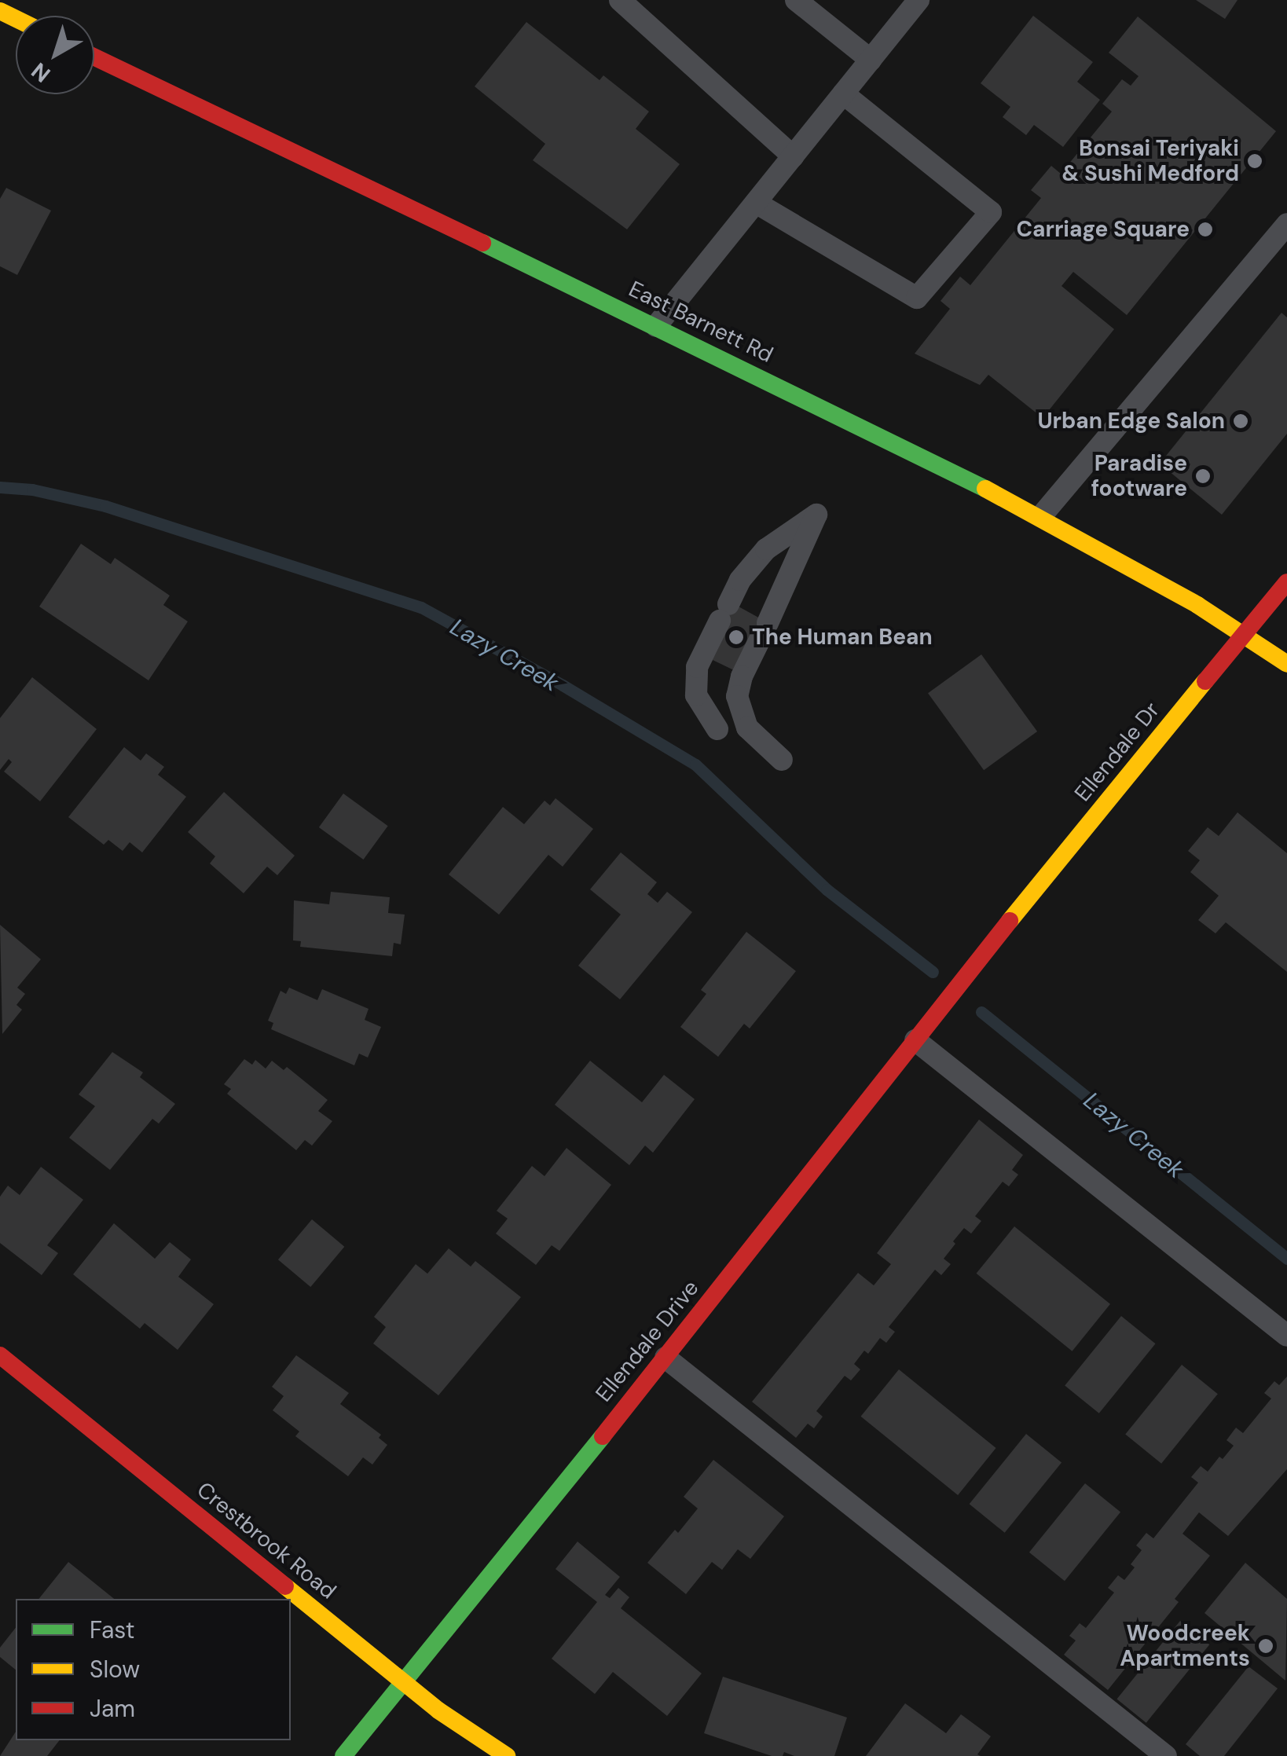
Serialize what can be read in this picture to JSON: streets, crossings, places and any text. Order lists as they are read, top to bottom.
{
  "streets": {
    "street": [
      "East Barnett Rd",
      "Ellendale Dr",
      "Ellendale Drive",
      "Crestbrook Road"
    ]
  },
  "crossings": [
    ["East Barnett Rd", "Ellendale Dr"],
    ["Ellendale Dr", "Ellendale Drive"],
    ["Ellendale Drive", "Crestbrook Road"]
  ],
  "water": ["Lazy Creek"],
  "places": [
    "Bonsai Teriyaki & Sushi Medford",
    "Carriage Square",
    "Urban Edge Salon",
    "Paradise footware",
    "The Human Bean",
    "Woodcreek Apartments"
  ],
  "legend": ["Fast", "Slow", "Jam"],
  "north": "bottom left"
}
